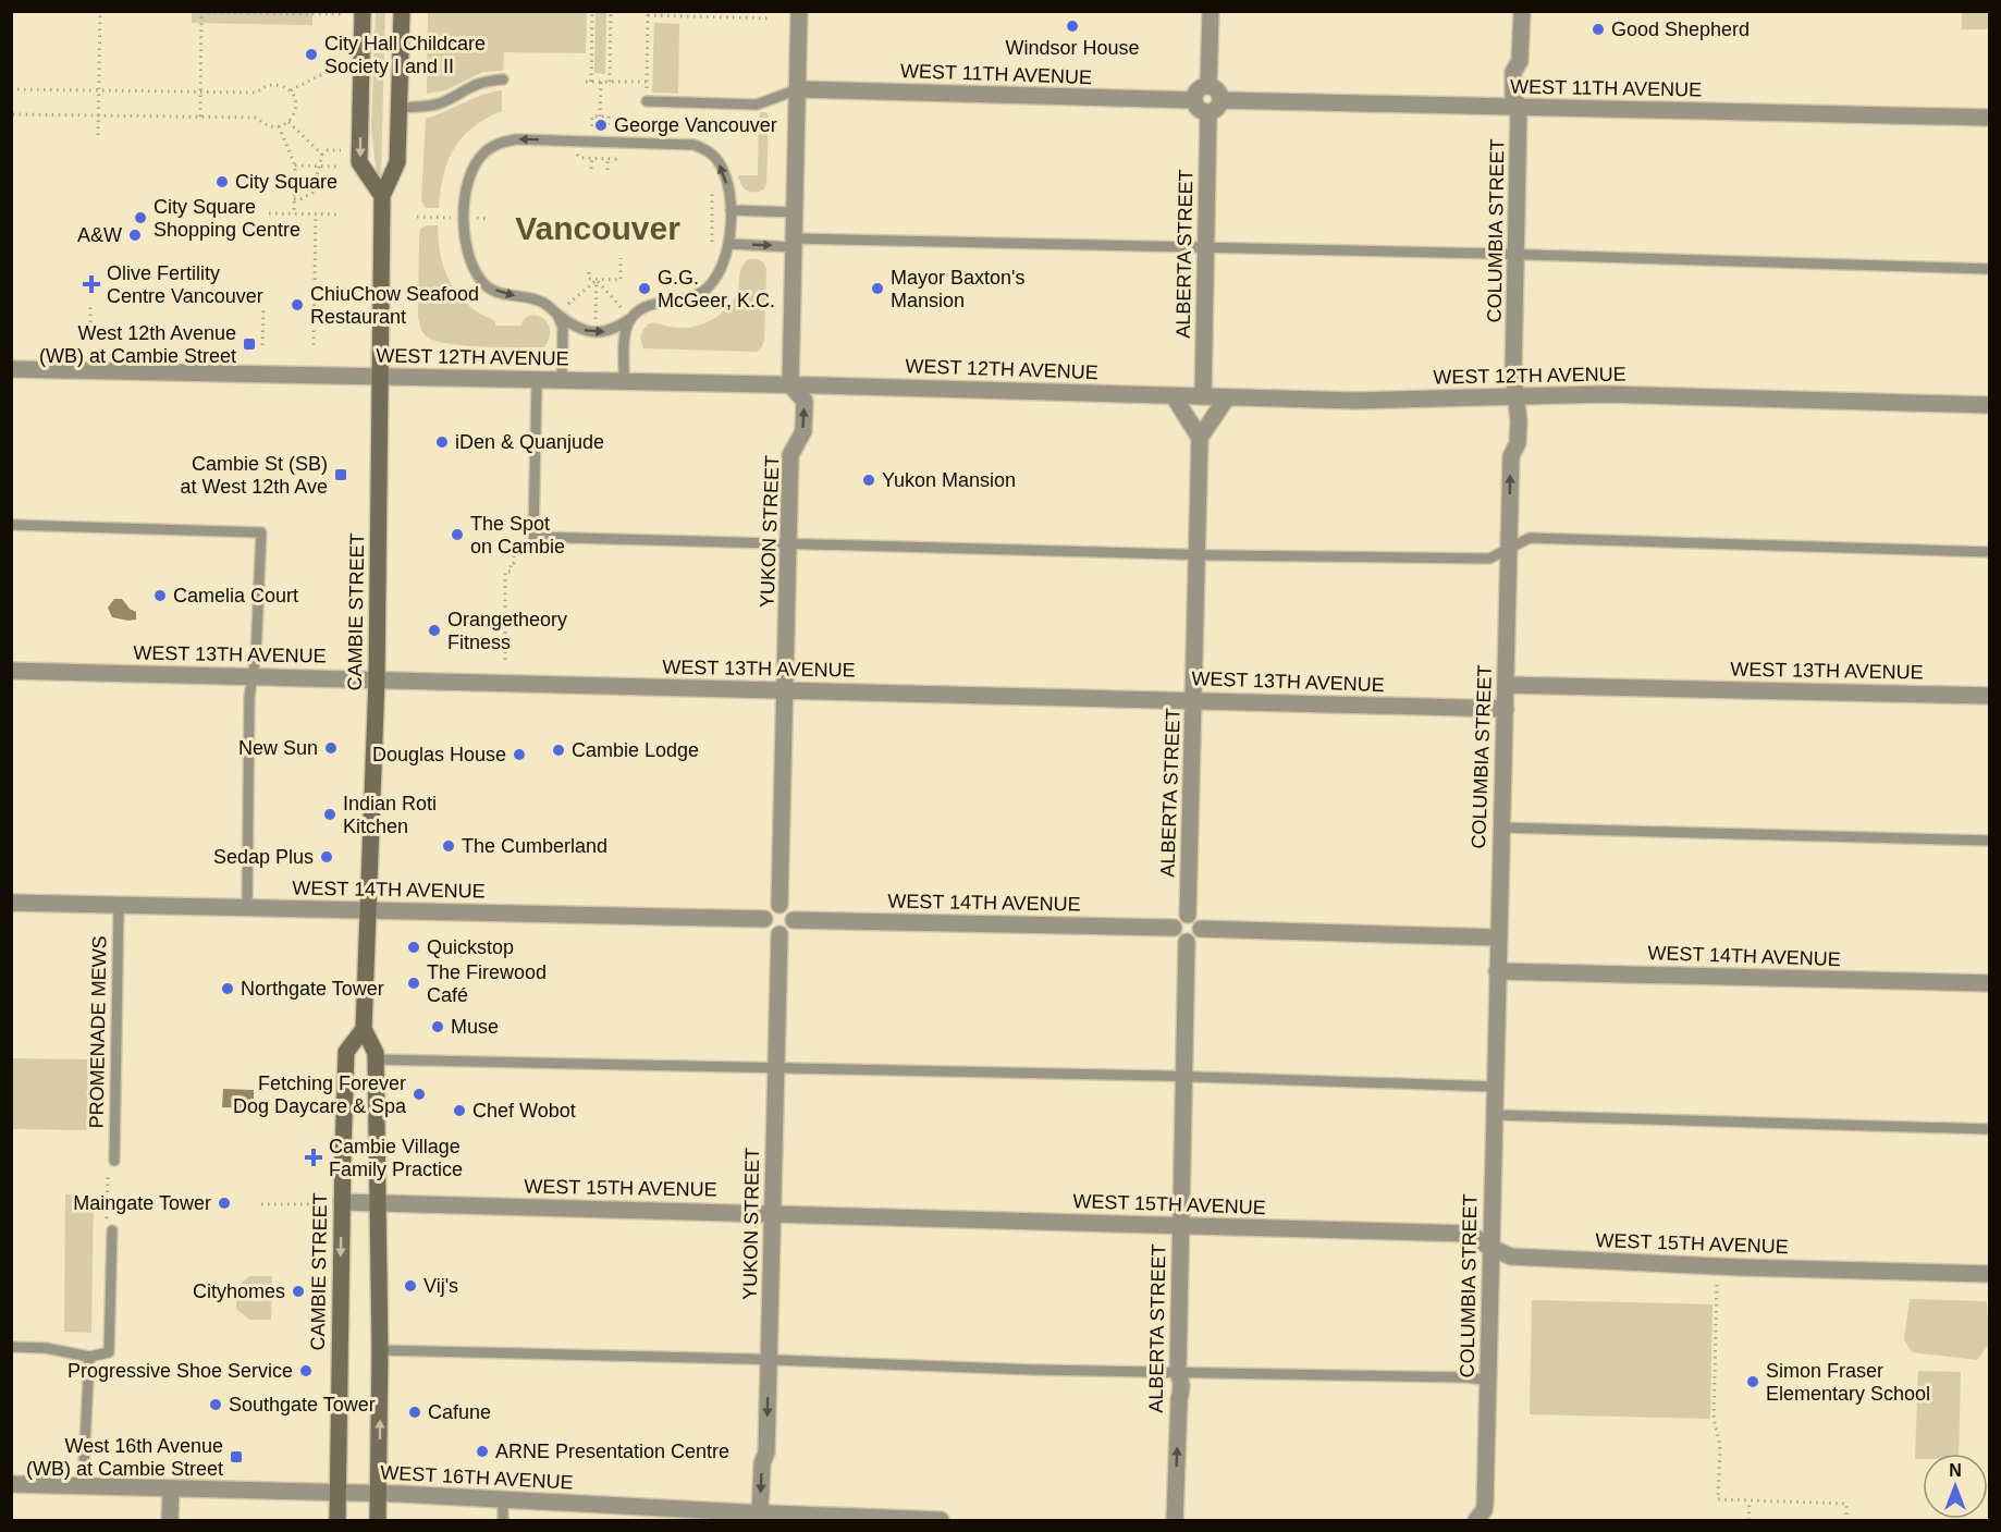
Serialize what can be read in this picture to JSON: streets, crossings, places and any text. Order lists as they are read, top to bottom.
{
  "streets": {
    "main road": ["CAMBIE STREET"],
    "street": [
      "WEST 11TH AVENUE",
      "COLUMBIA STREET",
      "ALBERTA STREET",
      "WEST 12TH AVENUE",
      "YUKON STREET",
      "WEST 13TH AVENUE",
      "WEST 14TH AVENUE",
      "WEST 15TH AVENUE",
      "WEST 16TH AVENUE"
    ],
    "lane": ["PROMENADE MEWS"]
  },
  "crossings": [
    ["WEST 11TH AVENUE", "COLUMBIA STREET"],
    ["WEST 11TH AVENUE", "ALBERTA STREET"],
    ["WEST 11TH AVENUE", "YUKON STREET"],
    ["COLUMBIA STREET", "WEST 12TH AVENUE"],
    ["COLUMBIA STREET", "WEST 13TH AVENUE"],
    ["COLUMBIA STREET", "WEST 14TH AVENUE"],
    ["COLUMBIA STREET", "WEST 15TH AVENUE"],
    ["ALBERTA STREET", "WEST 12TH AVENUE"],
    ["ALBERTA STREET", "WEST 13TH AVENUE"],
    ["ALBERTA STREET", "WEST 14TH AVENUE"],
    ["ALBERTA STREET", "WEST 15TH AVENUE"],
    ["WEST 12TH AVENUE", "YUKON STREET"],
    ["WEST 12TH AVENUE", "CAMBIE STREET"],
    ["YUKON STREET", "WEST 13TH AVENUE"],
    ["YUKON STREET", "WEST 14TH AVENUE"],
    ["YUKON STREET", "WEST 15TH AVENUE"],
    ["YUKON STREET", "WEST 16TH AVENUE"],
    ["CAMBIE STREET", "WEST 13TH AVENUE"],
    ["CAMBIE STREET", "WEST 14TH AVENUE"],
    ["CAMBIE STREET", "WEST 15TH AVENUE"],
    ["CAMBIE STREET", "WEST 16TH AVENUE"],
    ["WEST 14TH AVENUE", "PROMENADE MEWS"]
  ],
  "districts": ["Vancouver"],
  "places": {
    "other": [
      "Windsor House",
      "Good Shepherd",
      "City Hall Childcare Society I and II",
      "George Vancouver",
      "City Square",
      "City Square Shopping Centre",
      "A&W",
      "G.G. McGeer, K.C.",
      "Mayor Baxton's Mansion",
      "ChiuChow Seafood Restaurant",
      "iDen & Quanjude",
      "Yukon Mansion",
      "The Spot on Cambie",
      "Camelia Court",
      "Orangetheory Fitness",
      "New Sun",
      "Cambie Lodge",
      "Douglas House",
      "Indian Roti Kitchen",
      "The Cumberland",
      "Sedap Plus",
      "Quickstop",
      "The Firewood Café",
      "Northgate Tower",
      "Muse",
      "Fetching Forever Dog Daycare & Spa",
      "Chef Wobot",
      "Maingate Tower",
      "Vij's",
      "Cityhomes",
      "Progressive Shoe Service",
      "Simon Fraser Elementary School",
      "Southgate Tower",
      "Cafune",
      "ARNE Presentation Centre"
    ],
    "health": ["Olive Fertility Centre Vancouver", "Cambie Village Family Practice"],
    "transit": ["West 12th Avenue (WB) at Cambie Street", "Cambie St (SB) at West 12th Ave", "West 16th Avenue (WB) at Cambie Street"]
  },
  "north": "top"
}
